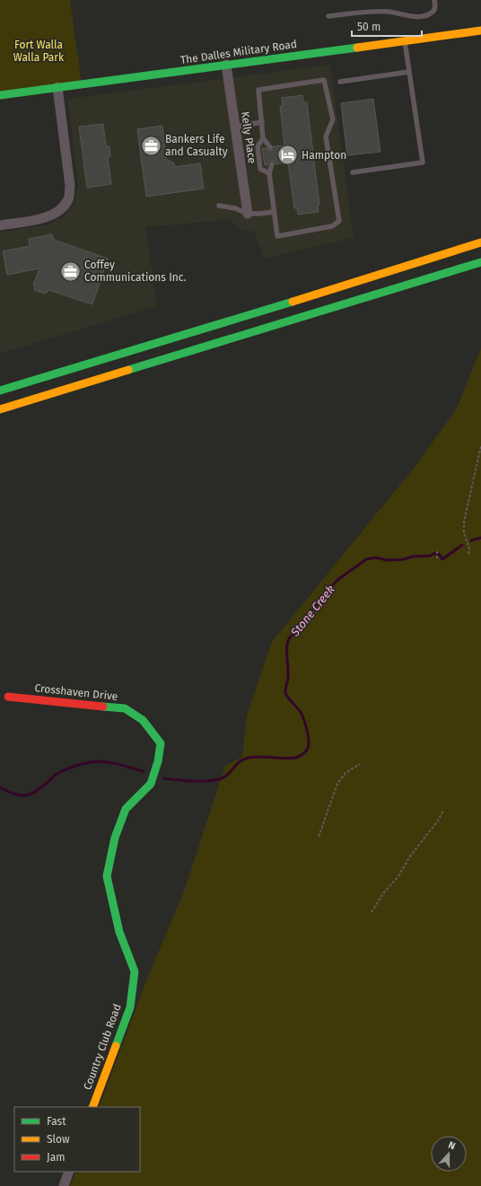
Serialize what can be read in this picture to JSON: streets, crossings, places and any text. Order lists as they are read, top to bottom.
{
  "streets": {
    "main road": ["The Dalles Military Road", "Crosshaven Drive", "Country Club Road"],
    "street": ["Kelly Place"]
  },
  "crossings": [
    ["The Dalles Military Road", "Kelly Place"],
    ["Crosshaven Drive", "Country Club Road"]
  ],
  "water": ["Stone Creek"],
  "parks": ["Fort Walla Walla Park"],
  "places": {
    "office": ["Bankers Life and Casualty", "Coffey Communications Inc."],
    "hotel": ["Hampton"]
  },
  "legend": ["Fast", "Slow", "Jam"],
  "scale_bar": "50 m",
  "north": "top"
}
